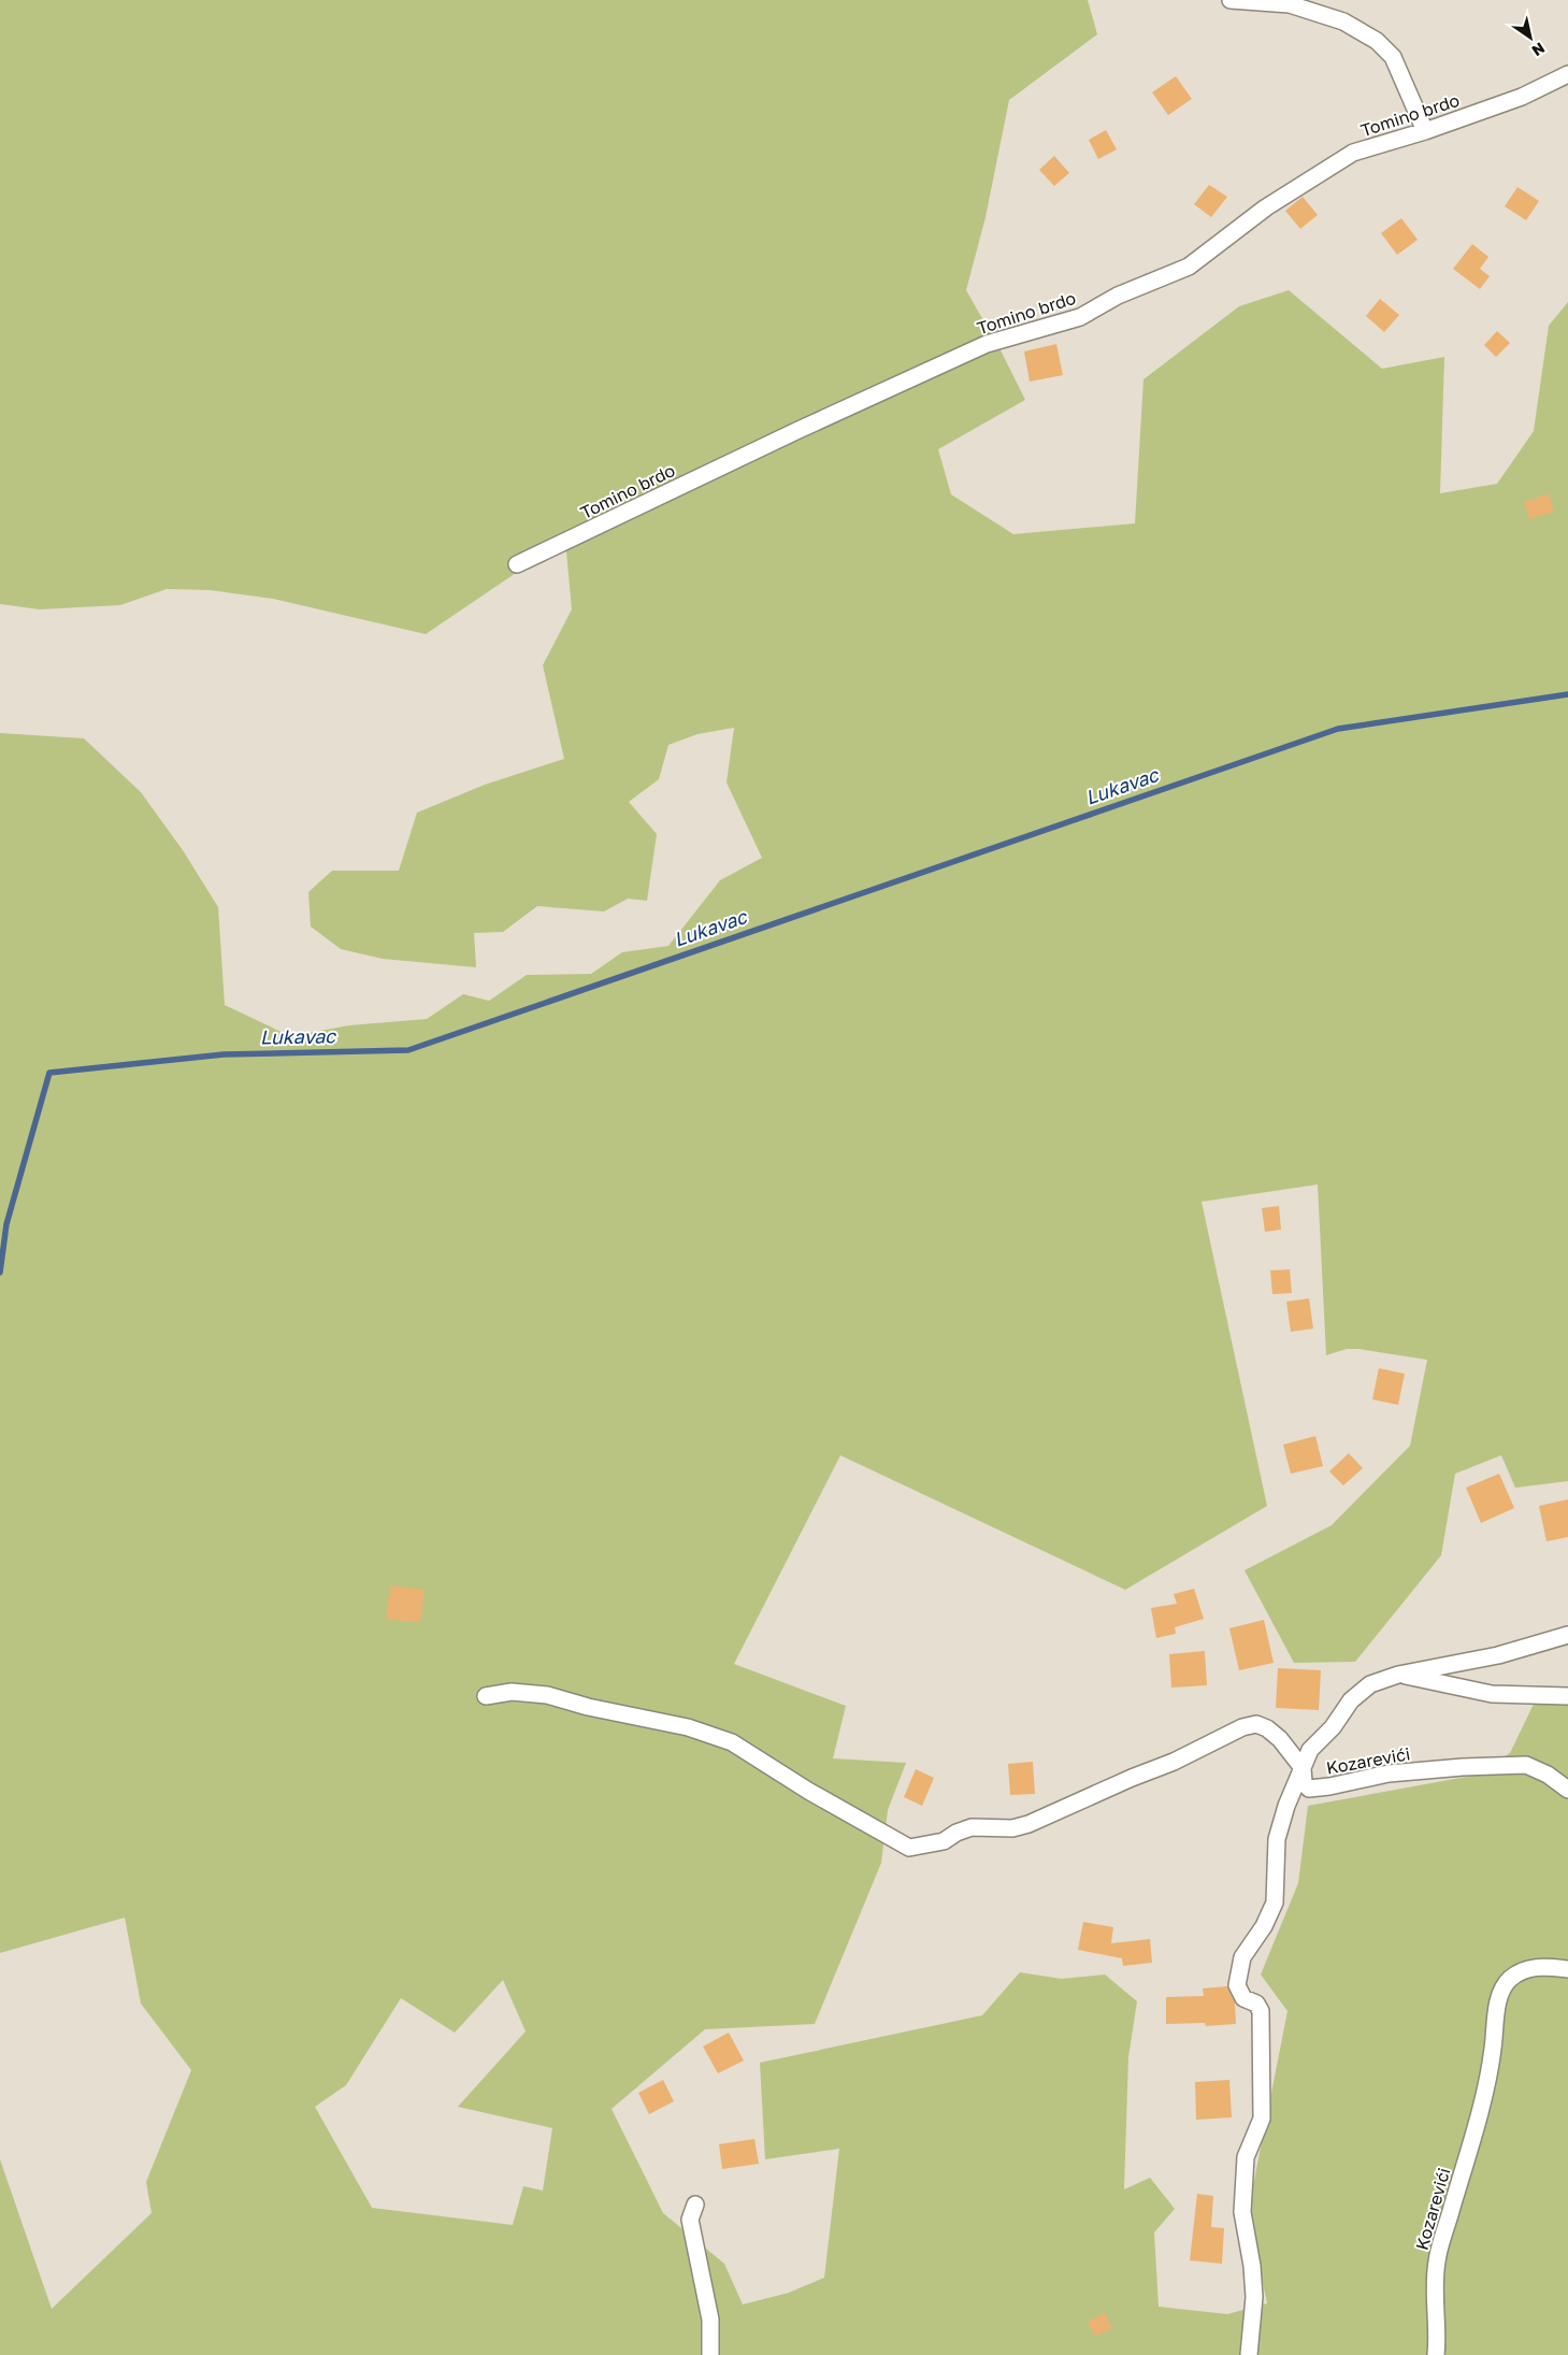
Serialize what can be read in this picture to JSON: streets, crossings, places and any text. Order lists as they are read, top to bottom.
{
  "streets": {
    "street": ["Tomino brdo", "Kozarevići"]
  },
  "water": ["Lukavac"],
  "north": "bottom right"
}
